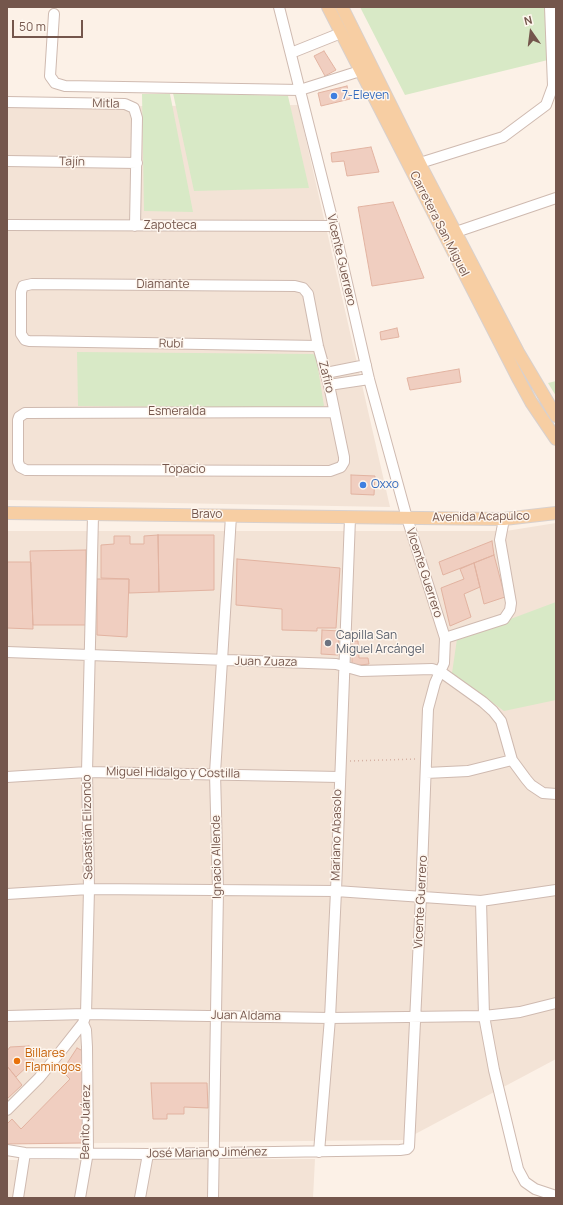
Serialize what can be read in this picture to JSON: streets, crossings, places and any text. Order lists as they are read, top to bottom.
{
  "streets": {
    "main road": ["Carretera San Miguel", "Bravo", "Avenida Acapulco"],
    "street": [
      "Mitla",
      "Tajín",
      "Zapoteca",
      "Vicente Guerrero",
      "Diamante",
      "Rubí",
      "Zafiro",
      "Esmeralda",
      "Topacio",
      "Juan Zuaza",
      "Miguel Hidalgo y Costilla",
      "Sebastián Elizondo",
      "Mariano Abasolo",
      "Ignacio Allende",
      "Juan Aldama",
      "Benito Juárez",
      "José Mariano Jiménez"
    ]
  },
  "crossings": [
    ["Mitla", "Tajín"],
    ["Mitla", "Zapoteca"],
    ["Zapoteca", "Vicente Guerrero"],
    ["Vicente Guerrero", "Bravo"],
    ["Vicente Guerrero", "Avenida Acapulco"],
    ["Vicente Guerrero", "Juan Zuaza"],
    ["Vicente Guerrero", "Juan Aldama"],
    ["Vicente Guerrero", "José Mariano Jiménez"],
    ["Diamante", "Rubí"],
    ["Diamante", "Zafiro"],
    ["Rubí", "Zafiro"],
    ["Zafiro", "Esmeralda"],
    ["Zafiro", "Topacio"],
    ["Esmeralda", "Topacio"],
    ["Bravo", "Avenida Acapulco"],
    ["Bravo", "Sebastián Elizondo"],
    ["Bravo", "Mariano Abasolo"],
    ["Bravo", "Ignacio Allende"],
    ["Juan Zuaza", "Sebastián Elizondo"],
    ["Juan Zuaza", "Mariano Abasolo"],
    ["Juan Zuaza", "Ignacio Allende"],
    ["Miguel Hidalgo y Costilla", "Sebastián Elizondo"],
    ["Miguel Hidalgo y Costilla", "Mariano Abasolo"],
    ["Miguel Hidalgo y Costilla", "Ignacio Allende"],
    ["Sebastián Elizondo", "Juan Aldama"],
    ["Sebastián Elizondo", "Benito Juárez"],
    ["Mariano Abasolo", "Juan Aldama"],
    ["Mariano Abasolo", "José Mariano Jiménez"],
    ["Ignacio Allende", "Juan Aldama"],
    ["Ignacio Allende", "José Mariano Jiménez"],
    ["Juan Aldama", "Benito Juárez"],
    ["Benito Juárez", "José Mariano Jiménez"]
  ],
  "places": [
    "7-Eleven",
    "Oxxo",
    "Capilla San Miguel Arcángel",
    "Billares Flamingos"
  ],
  "scale_bar": "50 m",
  "north": "top"
}
